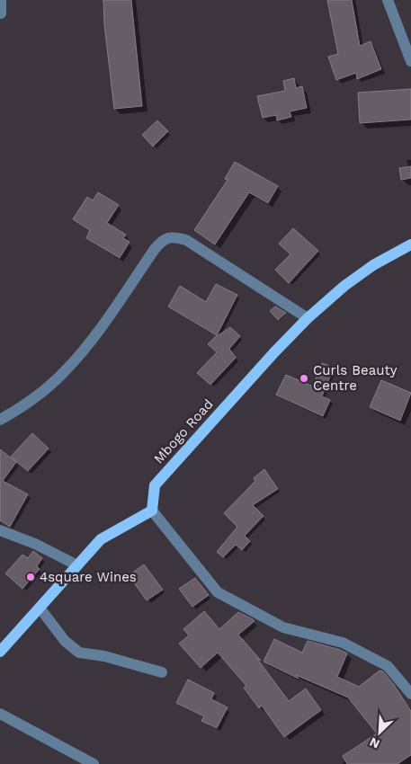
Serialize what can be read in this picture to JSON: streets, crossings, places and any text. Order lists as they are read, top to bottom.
{
  "streets": {
    "main road": ["Mbogo Road"]
  },
  "places": ["Curls Beauty Centre", "4square Wines"],
  "north": "bottom left"
}
